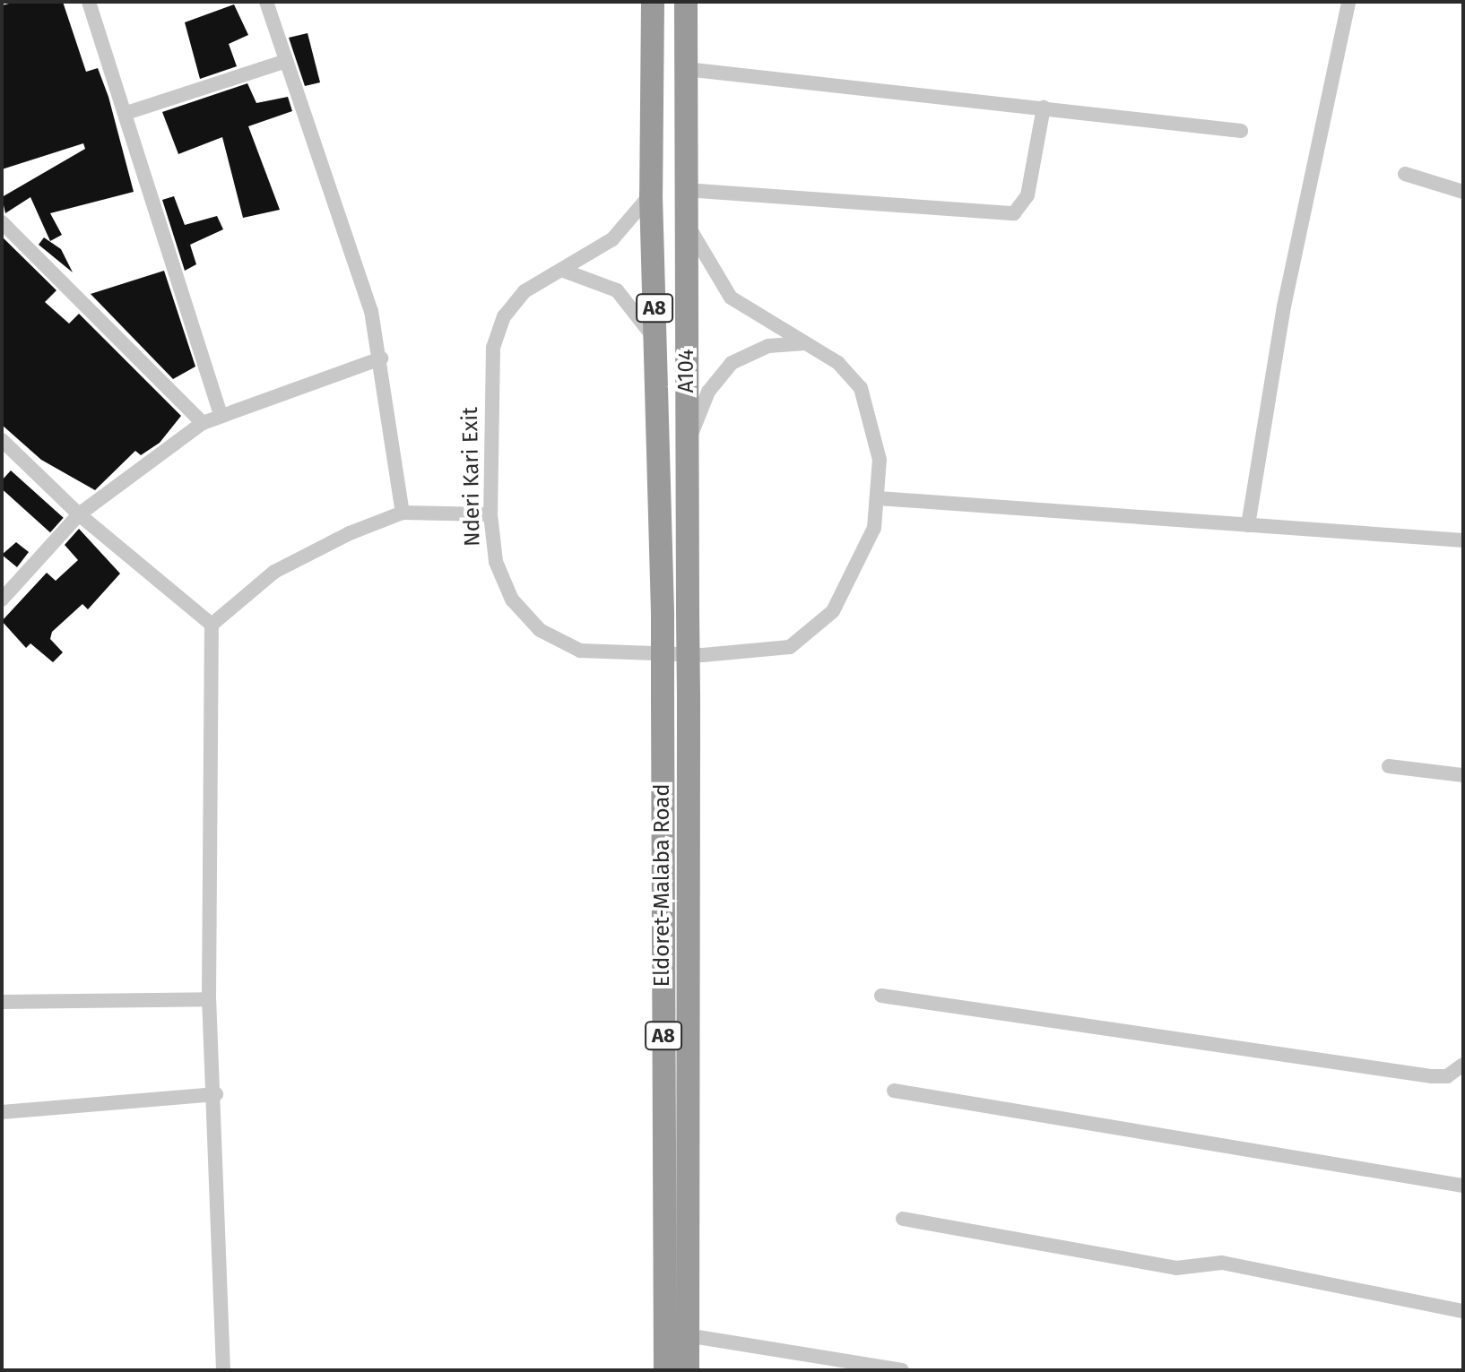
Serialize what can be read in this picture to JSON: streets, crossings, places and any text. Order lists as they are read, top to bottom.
{
  "streets": {
    "highway": ["A8", "A104", "Eldoret-Malaba Road"],
    "street": ["Nderi Kari Exit"]
  },
  "crossings": [
    ["A8", "Nderi Kari Exit"],
    ["A8", "Eldoret-Malaba Road"],
    ["A104", "Eldoret-Malaba Road"]
  ]
}
